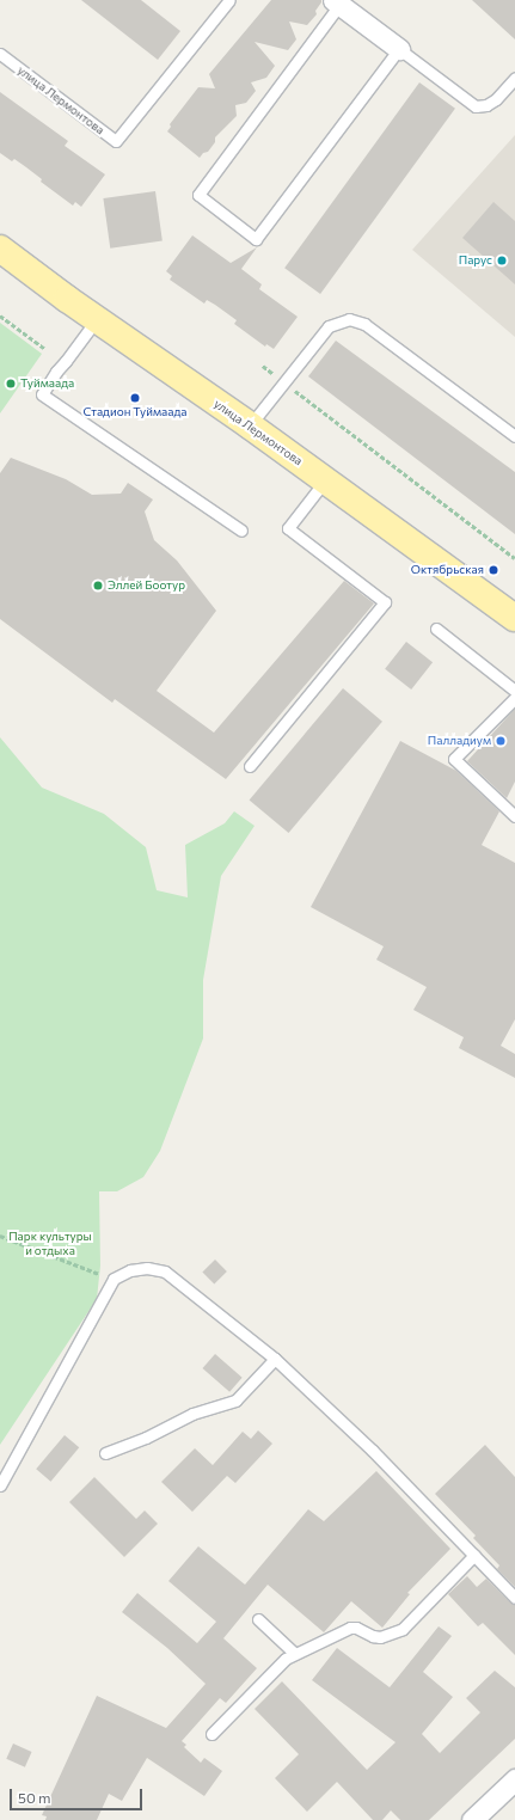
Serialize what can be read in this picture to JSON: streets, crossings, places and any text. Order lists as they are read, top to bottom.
{
  "streets": {
    "main road": ["улица Лермонтова"]
  },
  "parks": ["Парк культуры и отдыха"],
  "places": [
    "Парус",
    "Туймаада",
    "Стадион Туймаада",
    "Октябрьская",
    "Эллей Боотур",
    "Палладиум"
  ],
  "scale_bar": "50 m"
}
